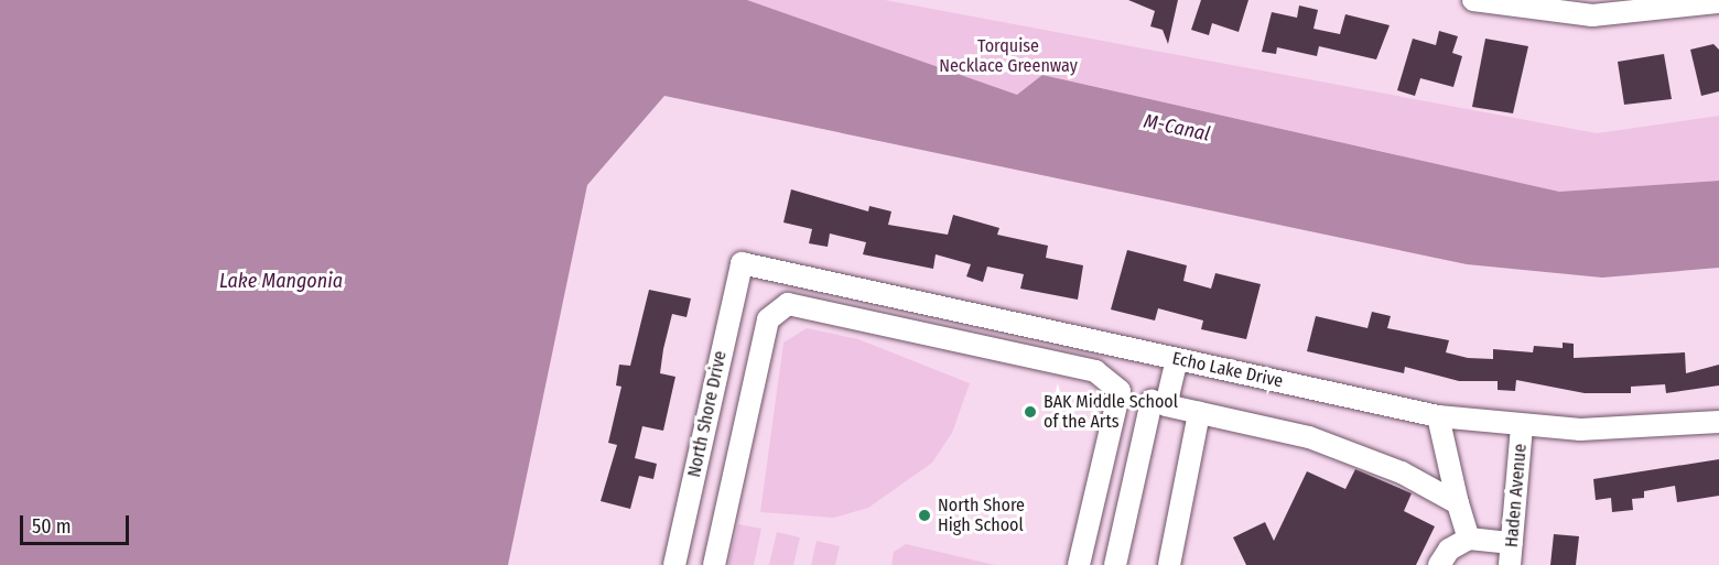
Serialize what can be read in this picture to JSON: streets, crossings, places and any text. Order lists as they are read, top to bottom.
{
  "streets": {
    "street": ["Echo Lake Drive", "North Shore Drive", "Haden Avenue"]
  },
  "crossings": [
    ["Echo Lake Drive", "North Shore Drive"],
    ["Echo Lake Drive", "Haden Avenue"]
  ],
  "water": ["M-Canal", "Lake Mangonia"],
  "parks": ["Torquise Necklace Greenway"],
  "places": ["BAK Middle School of the Arts", "North Shore High School"],
  "scale_bar": "50 m"
}
